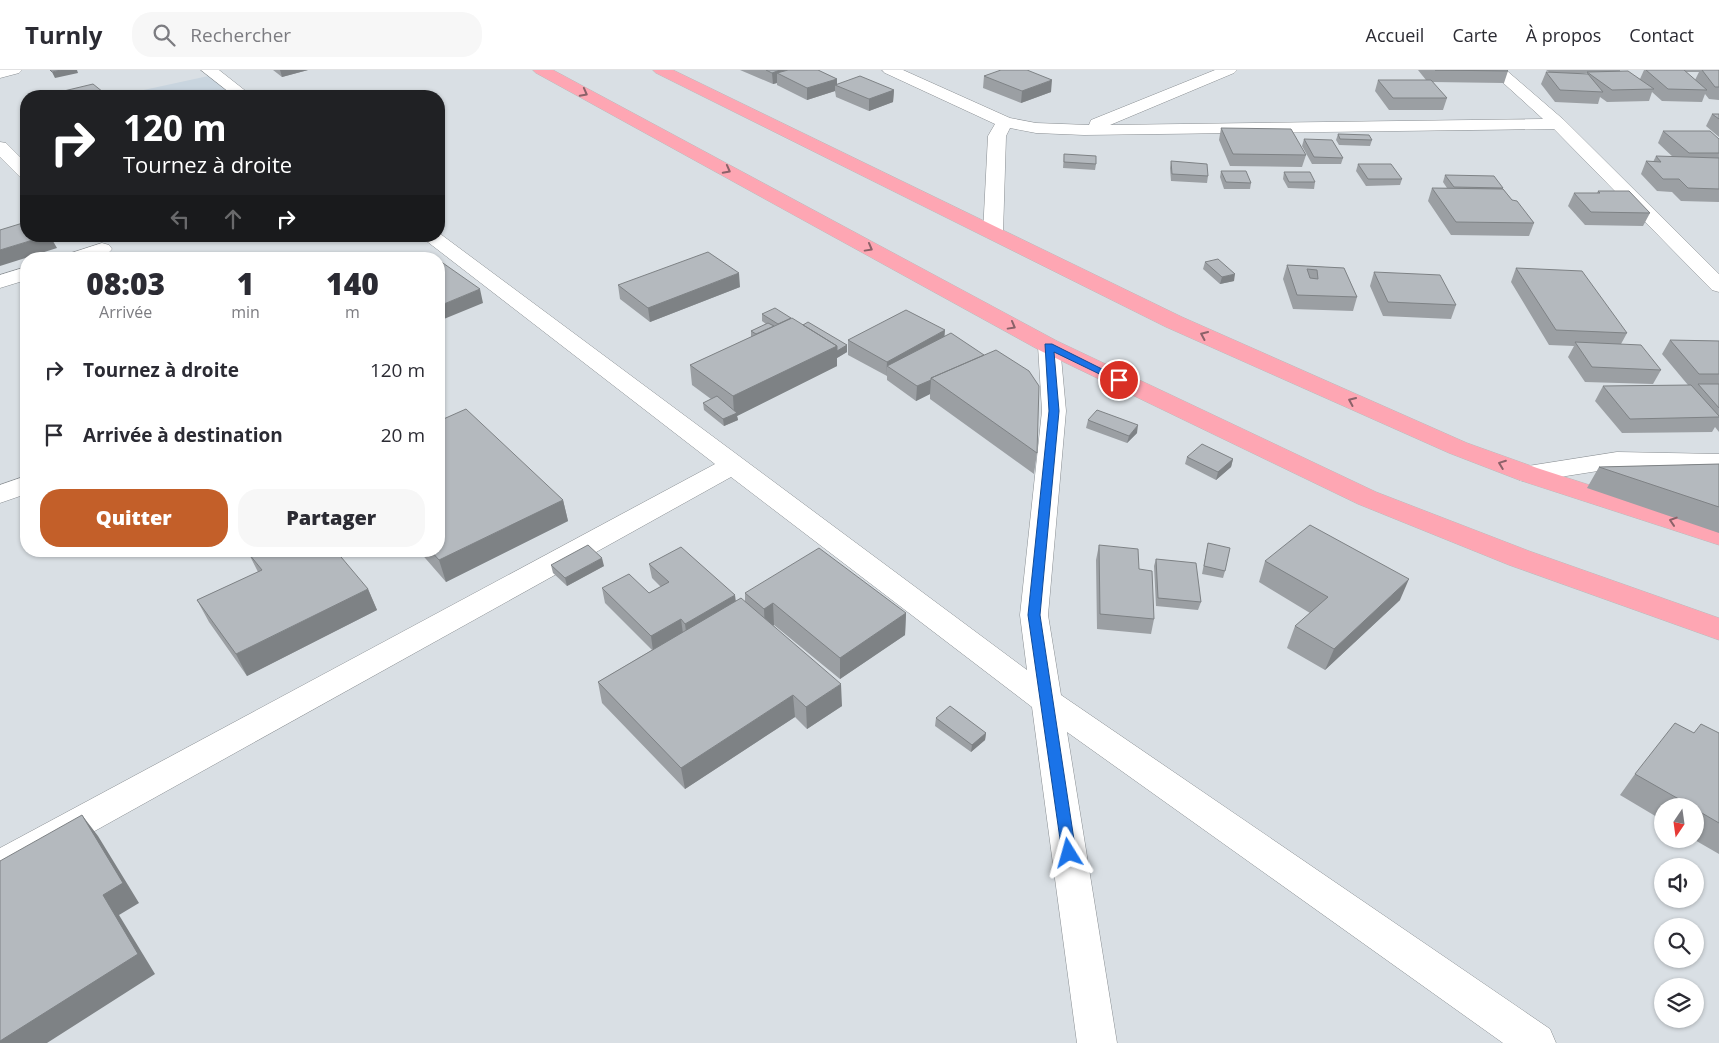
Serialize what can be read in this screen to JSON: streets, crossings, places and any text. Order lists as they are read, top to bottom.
{
  "north": "bottom",
  "page": {
    "header": "Turnly",
    "search": "Rechercher",
    "nav": [
      "Accueil",
      "Carte",
      "À propos",
      "Contact"
    ],
    "turn": ["120 m", "Tournez à droite"],
    "eta": [
      "08:03",
      "Arrivée",
      "1",
      "min",
      "140",
      "m"
    ],
    "list": [
      {
        "name": "Tournez à droite",
        "value": "120 m"
      },
      {
        "name": "Arrivée à destination",
        "value": "20 m"
      }
    ],
    "buttons": ["Quitter", "Partager"]
  }
}
